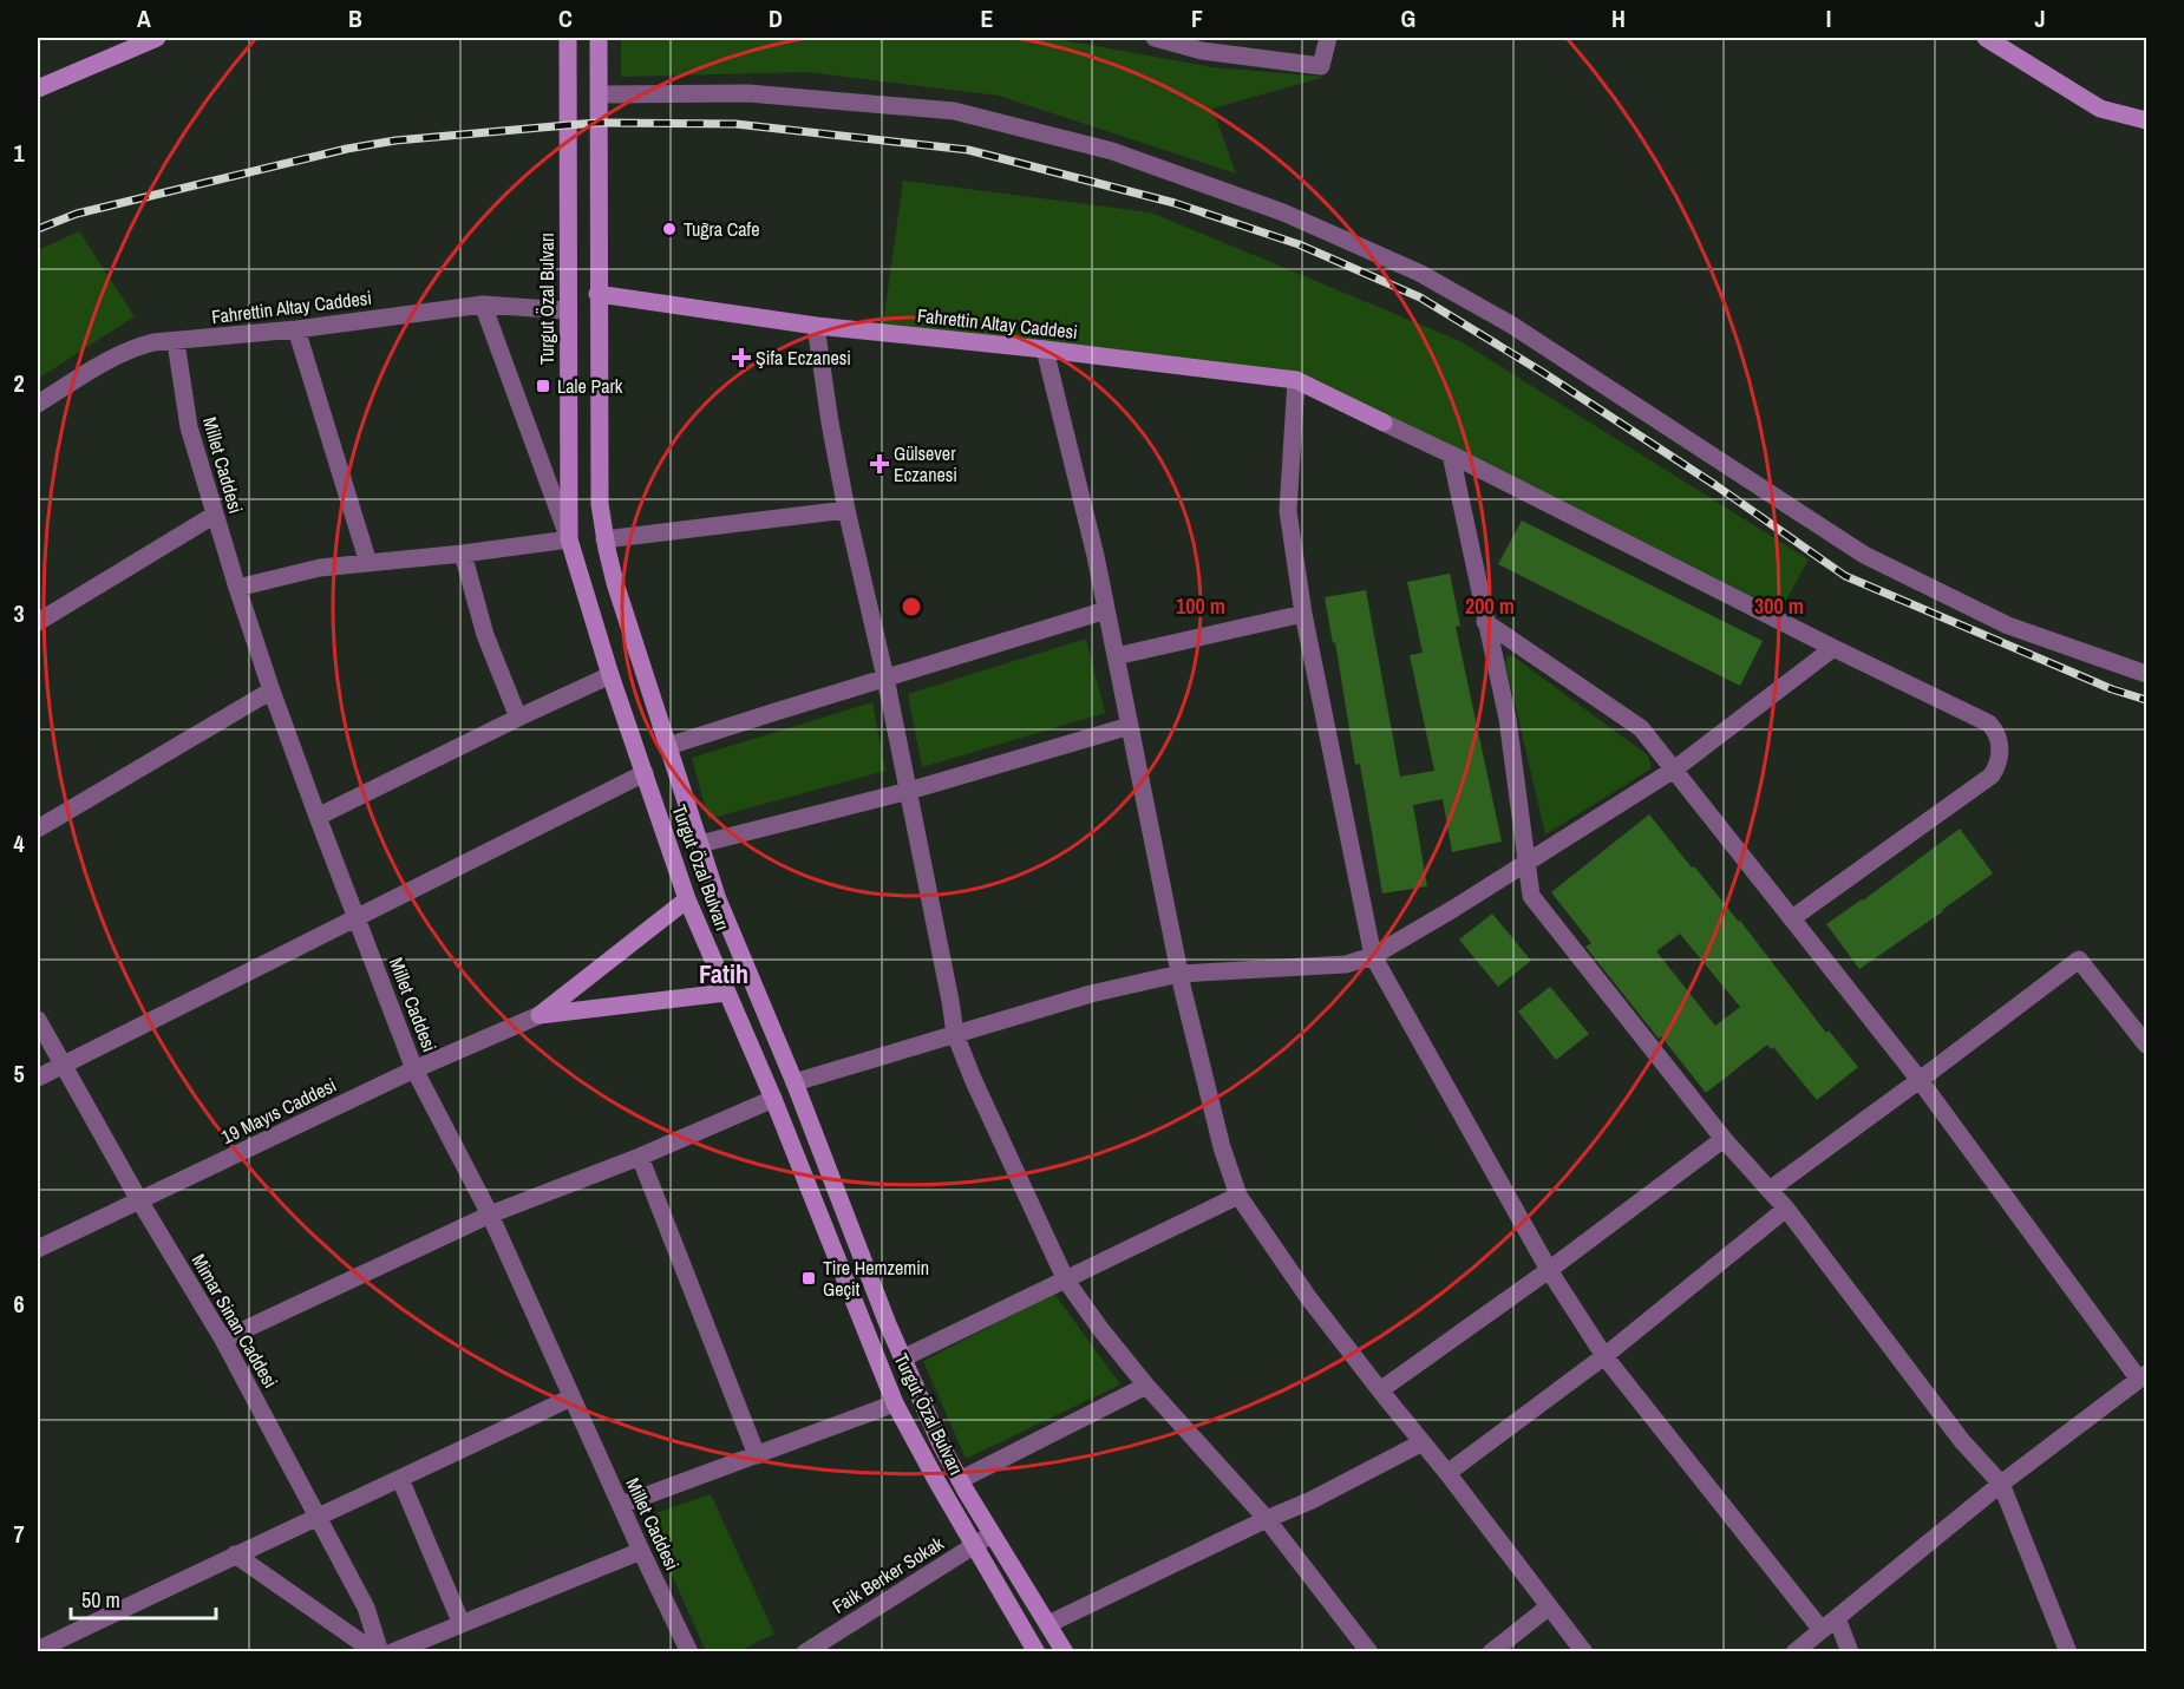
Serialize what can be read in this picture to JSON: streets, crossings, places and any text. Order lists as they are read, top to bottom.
{
  "streets": {
    "main road": ["Turgut Özal Bulvarı", "Fahrettin Altay Caddesi"],
    "street": [
      "Millet Caddesi",
      "19 Mayıs Caddesi",
      "Mimar Sinan Caddesi",
      "Faik Berker Sokak"
    ]
  },
  "crossings": [
    ["Turgut Özal Bulvarı", "Fahrettin Altay Caddesi"],
    ["Turgut Özal Bulvarı", "Faik Berker Sokak"],
    ["Fahrettin Altay Caddesi", "Millet Caddesi"],
    ["Millet Caddesi", "19 Mayıs Caddesi"],
    ["19 Mayıs Caddesi", "Mimar Sinan Caddesi"]
  ],
  "districts": ["Fatih"],
  "places": {
    "other": ["Tuğra Cafe"],
    "health": ["Şifa Eczanesi", "Gülsever Eczanesi"],
    "transit": ["Lale Park", "Tire Hemzemin Geçit"]
  },
  "scale_bar": "50 m",
  "grid": {
    "columns": [
      "A",
      "B",
      "C",
      "D",
      "E",
      "F",
      "G",
      "H",
      "I",
      "J"
    ],
    "rows": [
      "1",
      "2",
      "3",
      "4",
      "5",
      "6",
      "7"
    ]
  },
  "rings": ["100 m", "200 m", "300 m"]
}
